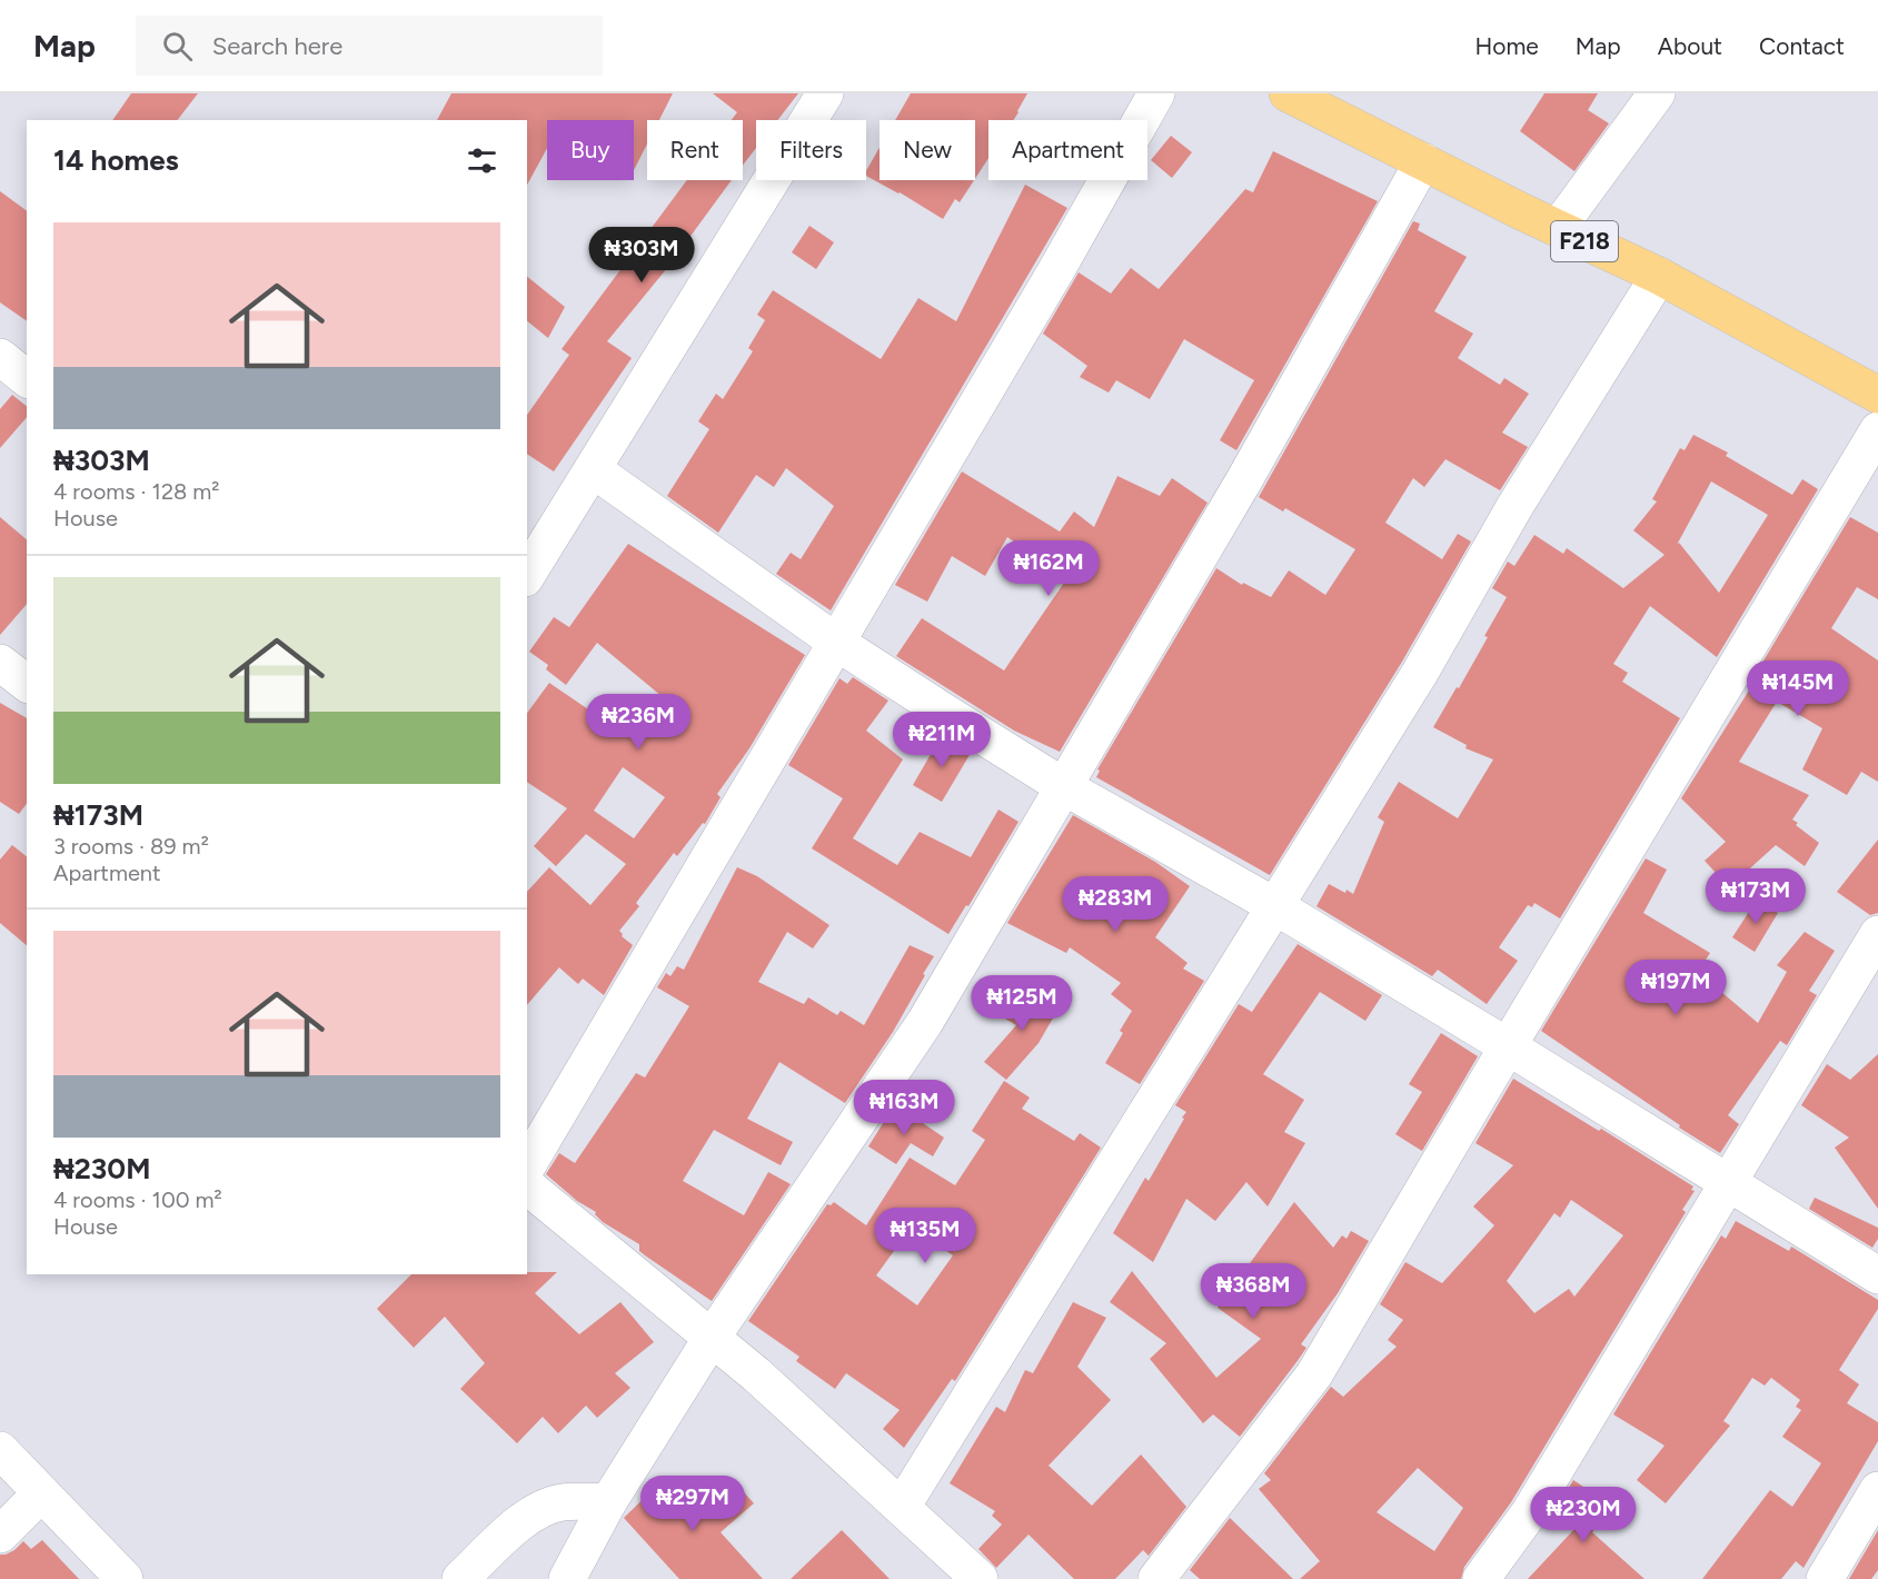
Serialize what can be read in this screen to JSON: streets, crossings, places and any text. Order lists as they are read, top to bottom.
{
  "streets": {
    "main road": ["F218"]
  },
  "page": {
    "header": "Map",
    "search": "Search here",
    "nav": [
      "Home",
      "Map",
      "About",
      "Contact"
    ],
    "chip": [
      "Buy",
      "Rent",
      "Filters",
      "New",
      "Apartment"
    ],
    "heading": "14 homes",
    "list": [
      {
        "name": "₦303M",
        "note": "4 rooms · 128 m² · House"
      },
      {
        "name": "₦173M",
        "note": "3 rooms · 89 m² · Apartment"
      },
      {
        "name": "₦230M",
        "note": "4 rooms · 100 m² · House"
      }
    ],
    "price": [
      "₦303M",
      "₦162M",
      "₦145M",
      "₦236M",
      "₦211M",
      "₦173M",
      "₦283M",
      "₦197M",
      "₦125M",
      "₦163M",
      "₦135M",
      "₦368M",
      "₦297M",
      "₦230M"
    ]
  }
}
